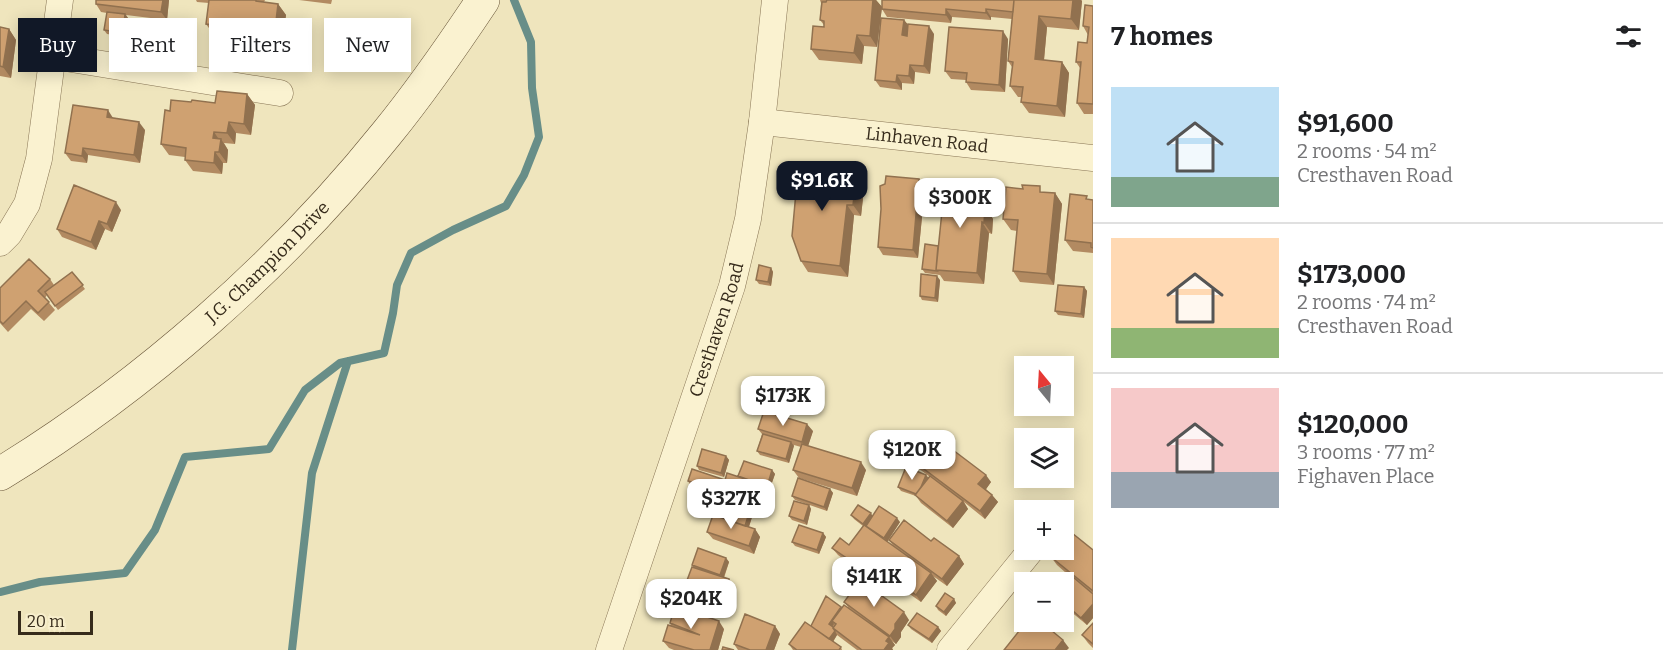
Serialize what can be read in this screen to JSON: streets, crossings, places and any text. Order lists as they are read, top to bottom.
{
  "streets": {
    "main road": ["J.G. Champion Drive"],
    "street": ["Linhaven Road", "Cresthaven Road"]
  },
  "crossings": [
    ["Linhaven Road", "Cresthaven Road"]
  ],
  "scale_bar": "20 m",
  "north": "top",
  "page": {
    "heading": "7 homes",
    "chip": [
      "Buy",
      "Rent",
      "Filters",
      "New"
    ],
    "list": [
      {
        "name": "$91,600",
        "note": "2 rooms · 54 m² · Cresthaven Road"
      },
      {
        "name": "$173,000",
        "note": "2 rooms · 74 m² · Cresthaven Road"
      },
      {
        "name": "$120,000",
        "note": "3 rooms · 77 m² · Fighaven Place"
      }
    ],
    "price": [
      "$91.6K",
      "$300K",
      "$173K",
      "$120K",
      "$327K",
      "$141K",
      "$204K"
    ],
    "map_buttons": ["+", "−"],
    "scale": "20 m"
  }
}
